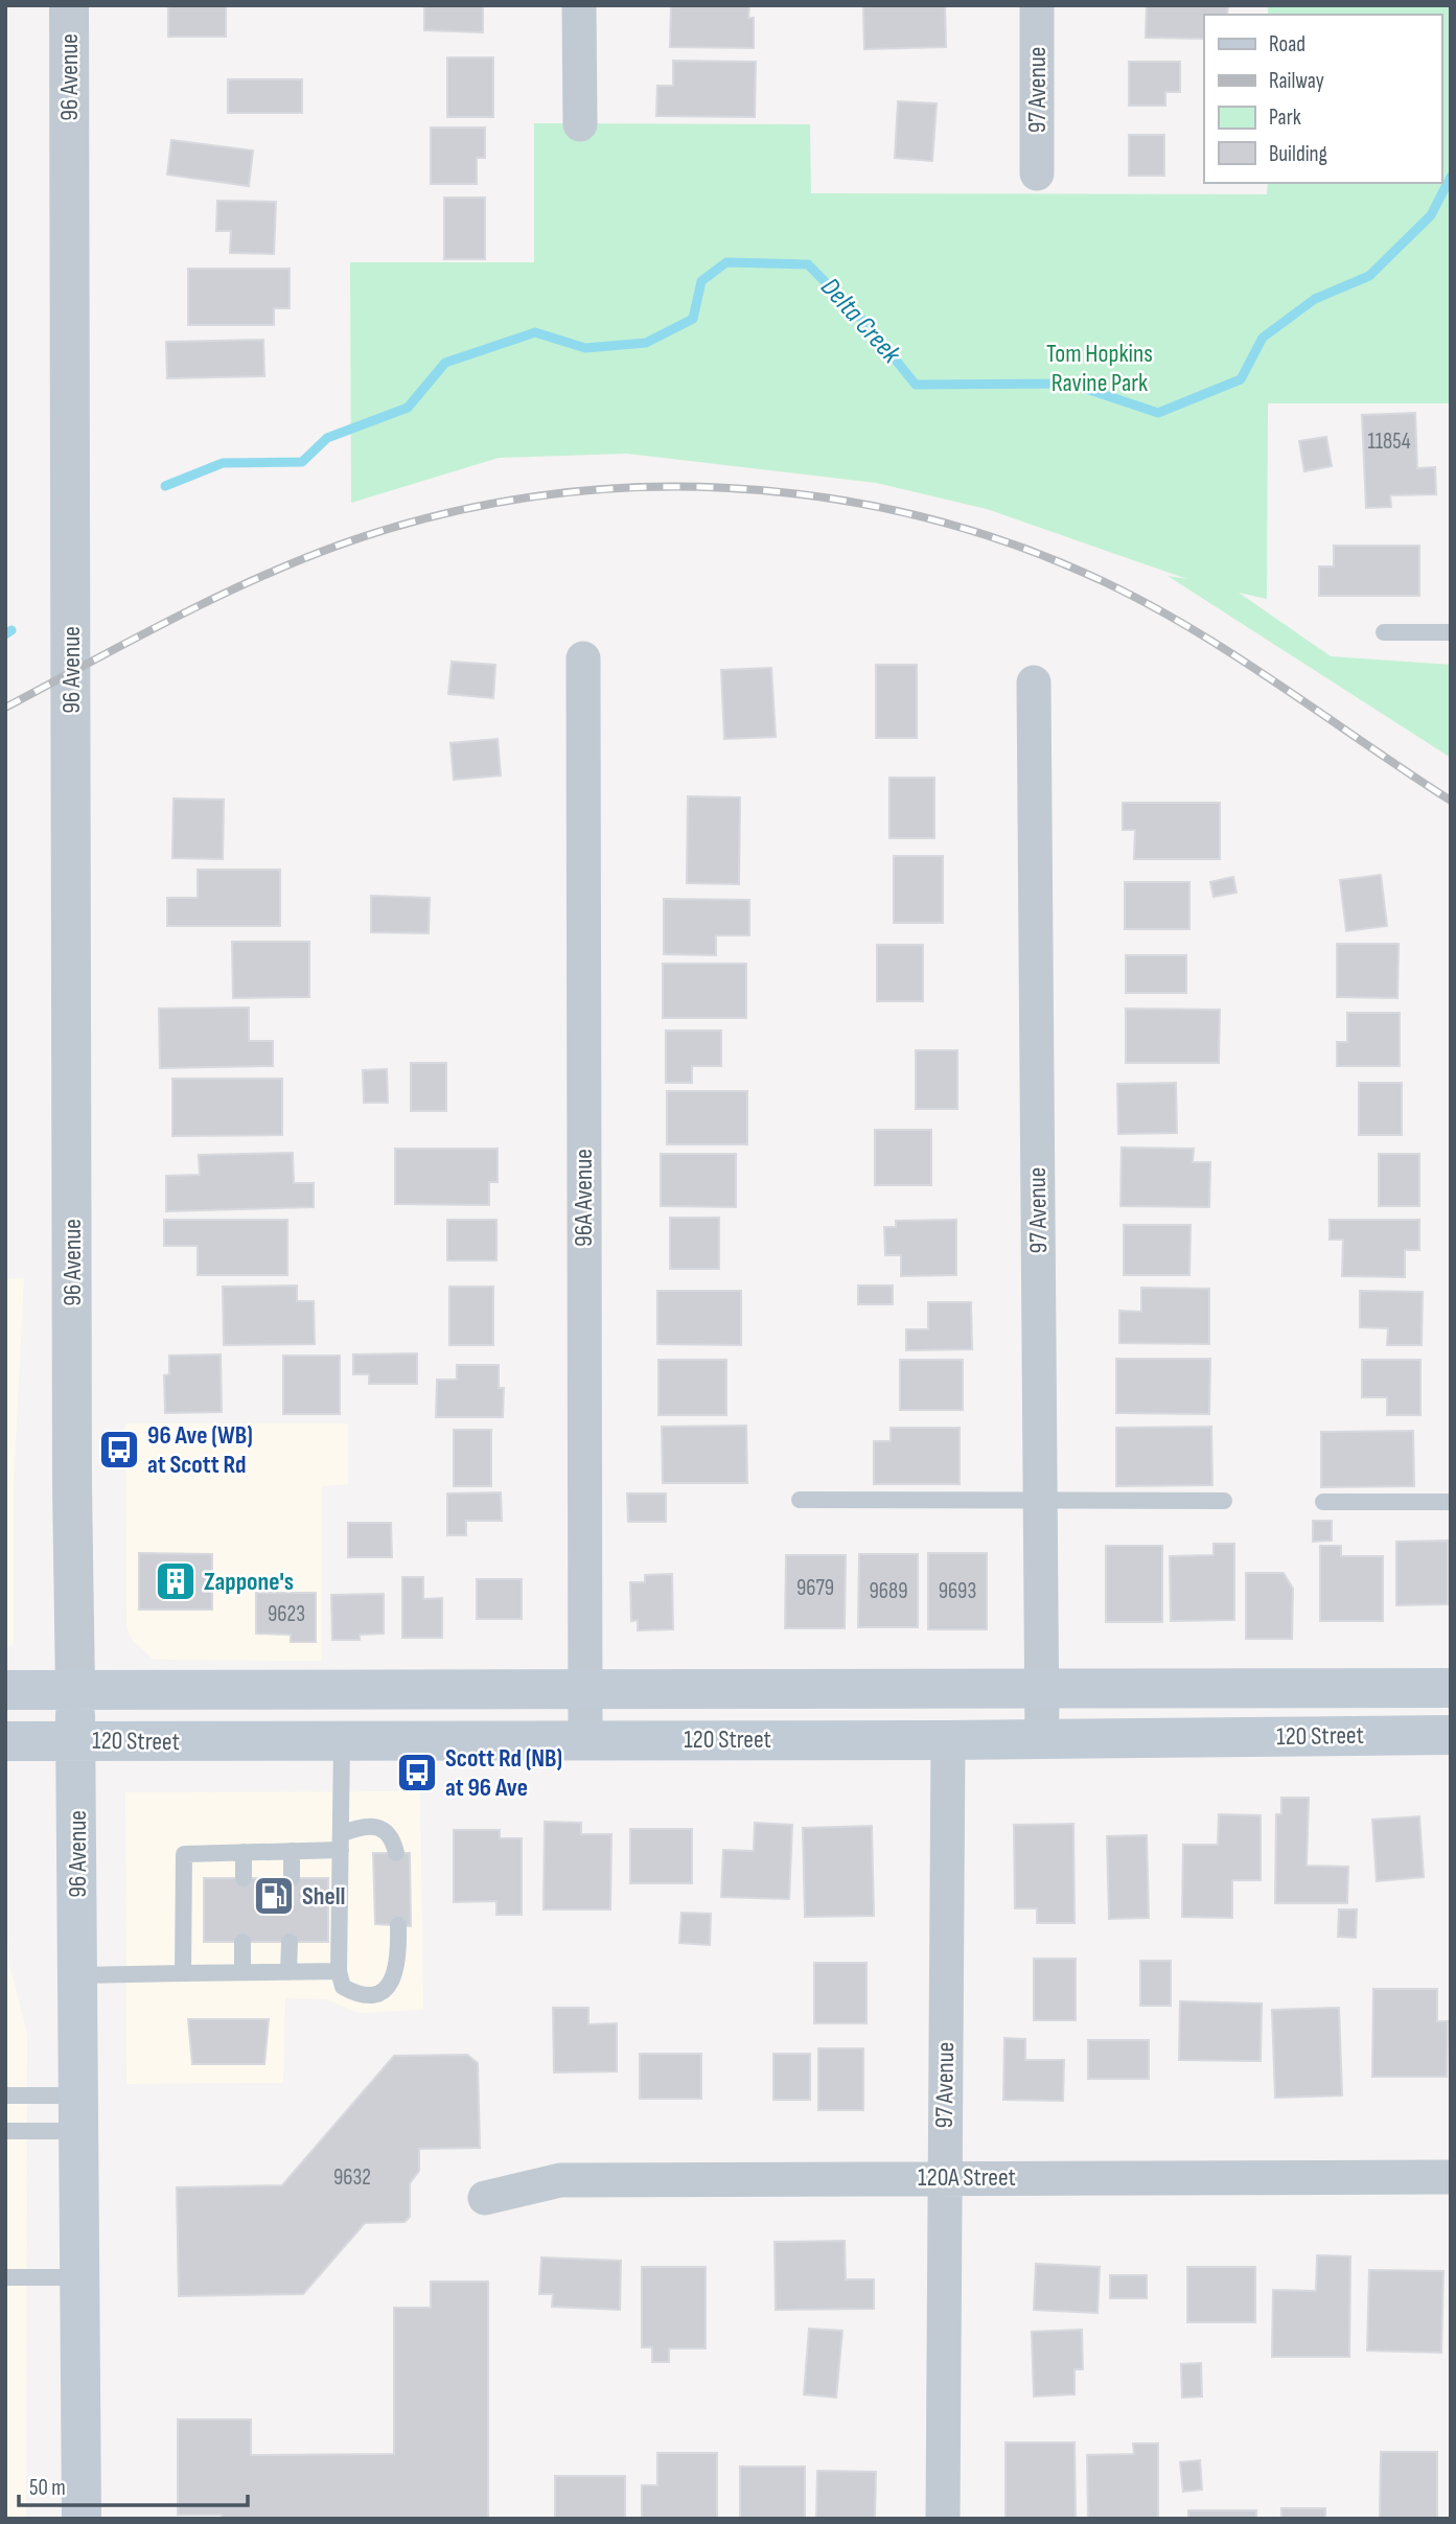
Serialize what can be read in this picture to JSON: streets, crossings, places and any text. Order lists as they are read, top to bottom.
{
  "streets": {
    "main road": ["96 Avenue", "120 Street"],
    "street": ["97 Avenue", "96A Avenue", "120A Street"]
  },
  "crossings": [
    ["96 Avenue", "120 Street"],
    ["97 Avenue", "120 Street"],
    ["97 Avenue", "120A Street"],
    ["96A Avenue", "120 Street"]
  ],
  "water": ["Delta Creek"],
  "parks": ["Tom Hopkins Ravine Park"],
  "places": {
    "bus stop": ["96 Ave (WB) at Scott Rd", "Scott Rd (NB) at 96 Ave"],
    "building": ["Zappone's"],
    "fuel station": ["Shell"]
  },
  "house_numbers": [
    "11854",
    "9679",
    "9689",
    "9693",
    "9623",
    "9632"
  ],
  "legend": [
    "Road",
    "Railway",
    "Park",
    "Building"
  ],
  "scale_bar": "50 m"
}
